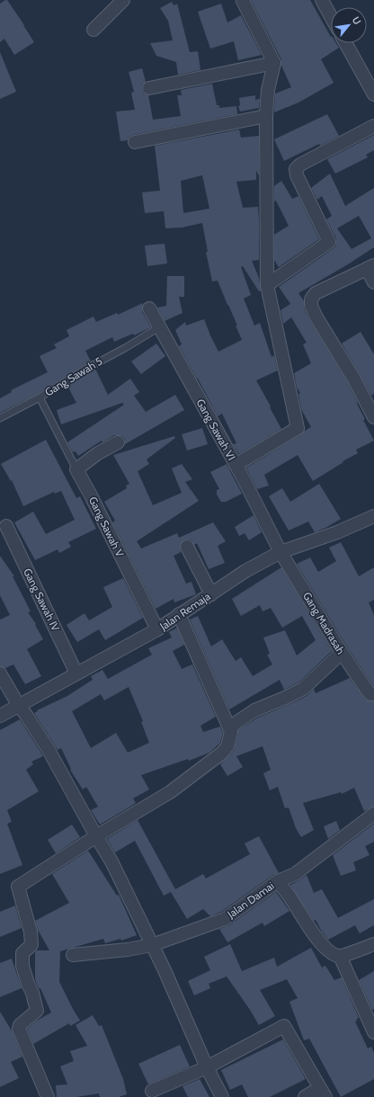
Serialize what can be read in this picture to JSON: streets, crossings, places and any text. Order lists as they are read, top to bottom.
{
  "streets": {
    "street": [
      "Gang Sawah VI",
      "Gang Sawah V",
      "Gang Sawah IV",
      "Jalan Remaja",
      "Gang Madrasah",
      "Jalan Damai"
    ],
    "lane": ["Gang Sawah 5"]
  },
  "crossings": [
    ["Gang Sawah 5", "Gang Sawah VI"],
    ["Gang Sawah 5", "Gang Sawah V"],
    ["Gang Sawah VI", "Jalan Remaja"],
    ["Gang Sawah VI", "Gang Madrasah"],
    ["Gang Sawah V", "Jalan Remaja"],
    ["Gang Sawah IV", "Jalan Remaja"],
    ["Jalan Remaja", "Gang Madrasah"]
  ],
  "north": "top right"
}
